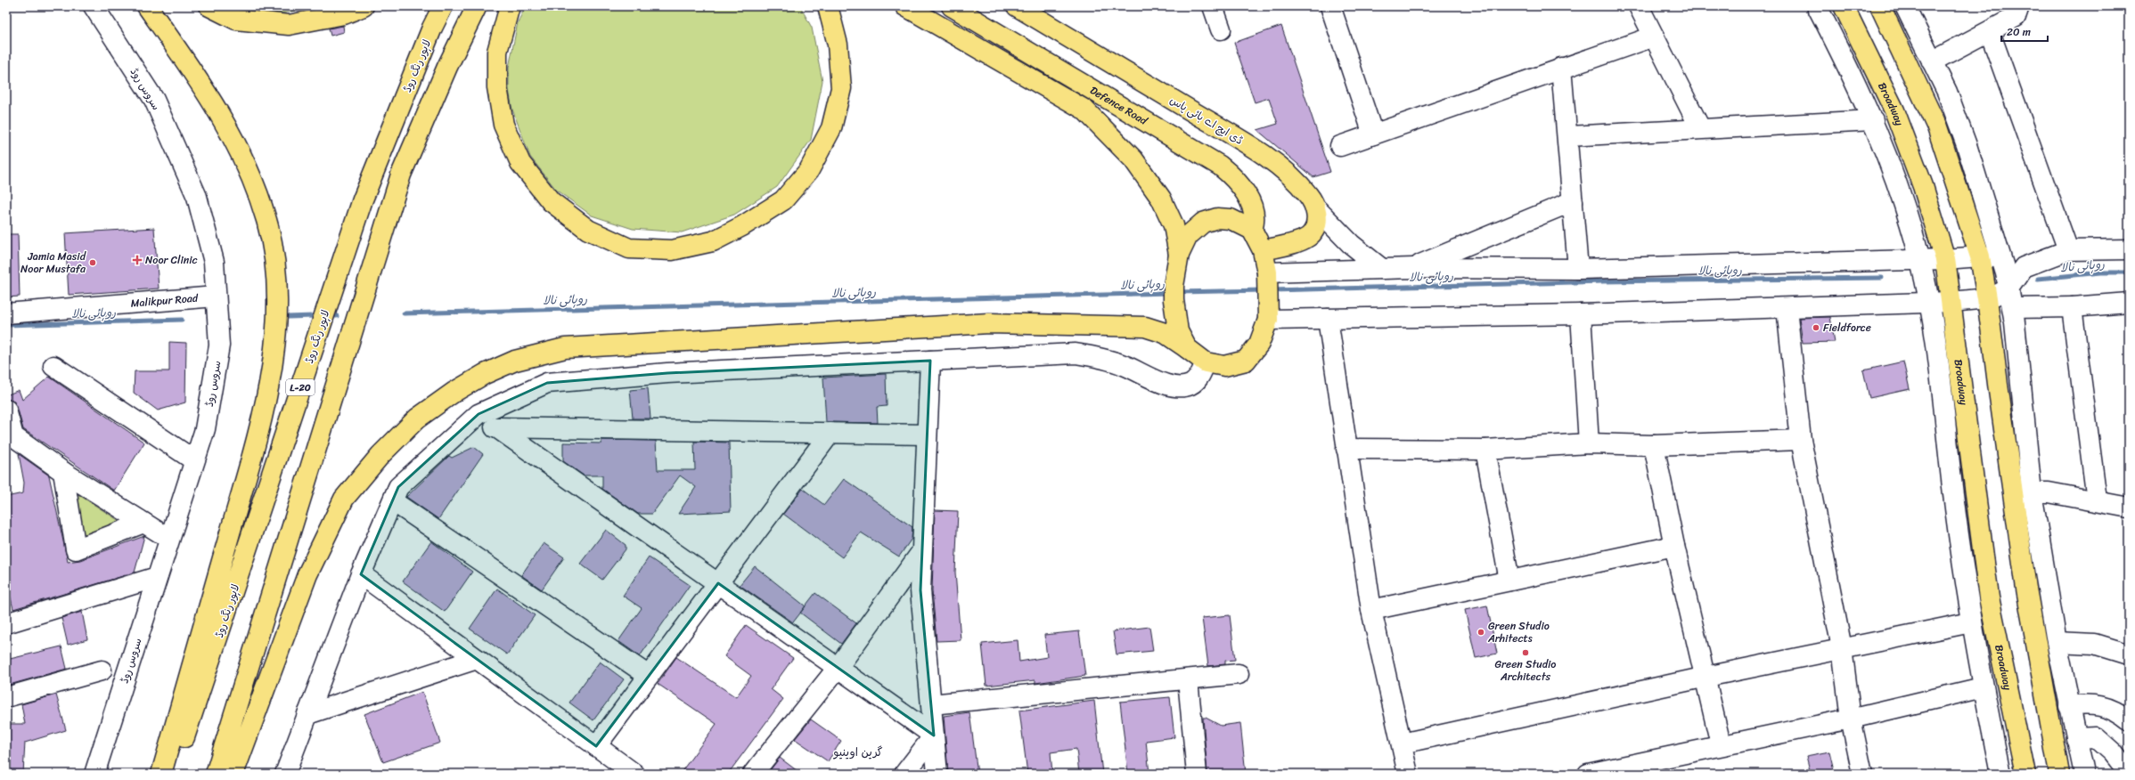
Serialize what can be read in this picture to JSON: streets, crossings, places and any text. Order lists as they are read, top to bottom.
{
  "streets": {
    "main road": [
      "لاہور رنگ روڈ",
      "Broadway",
      "Defence Road",
      "ڈی ایچ اے بائی پاس",
      "L-20"
    ],
    "street": ["سروس روڈ", "Malikpur Road"]
  },
  "crossings": [
    ["سروس روڈ", "Malikpur Road"]
  ],
  "districts": ["گرین اوینیو"],
  "water": ["روہائی نالا"],
  "places": {
    "health": ["Noor Clinic"],
    "other": [
      "Jamia Masid Noor Mustafa",
      "Fieldforce",
      "Green Studio Arhitects",
      "Green Studio Architects"
    ]
  },
  "scale_bar": "20 m"
}
